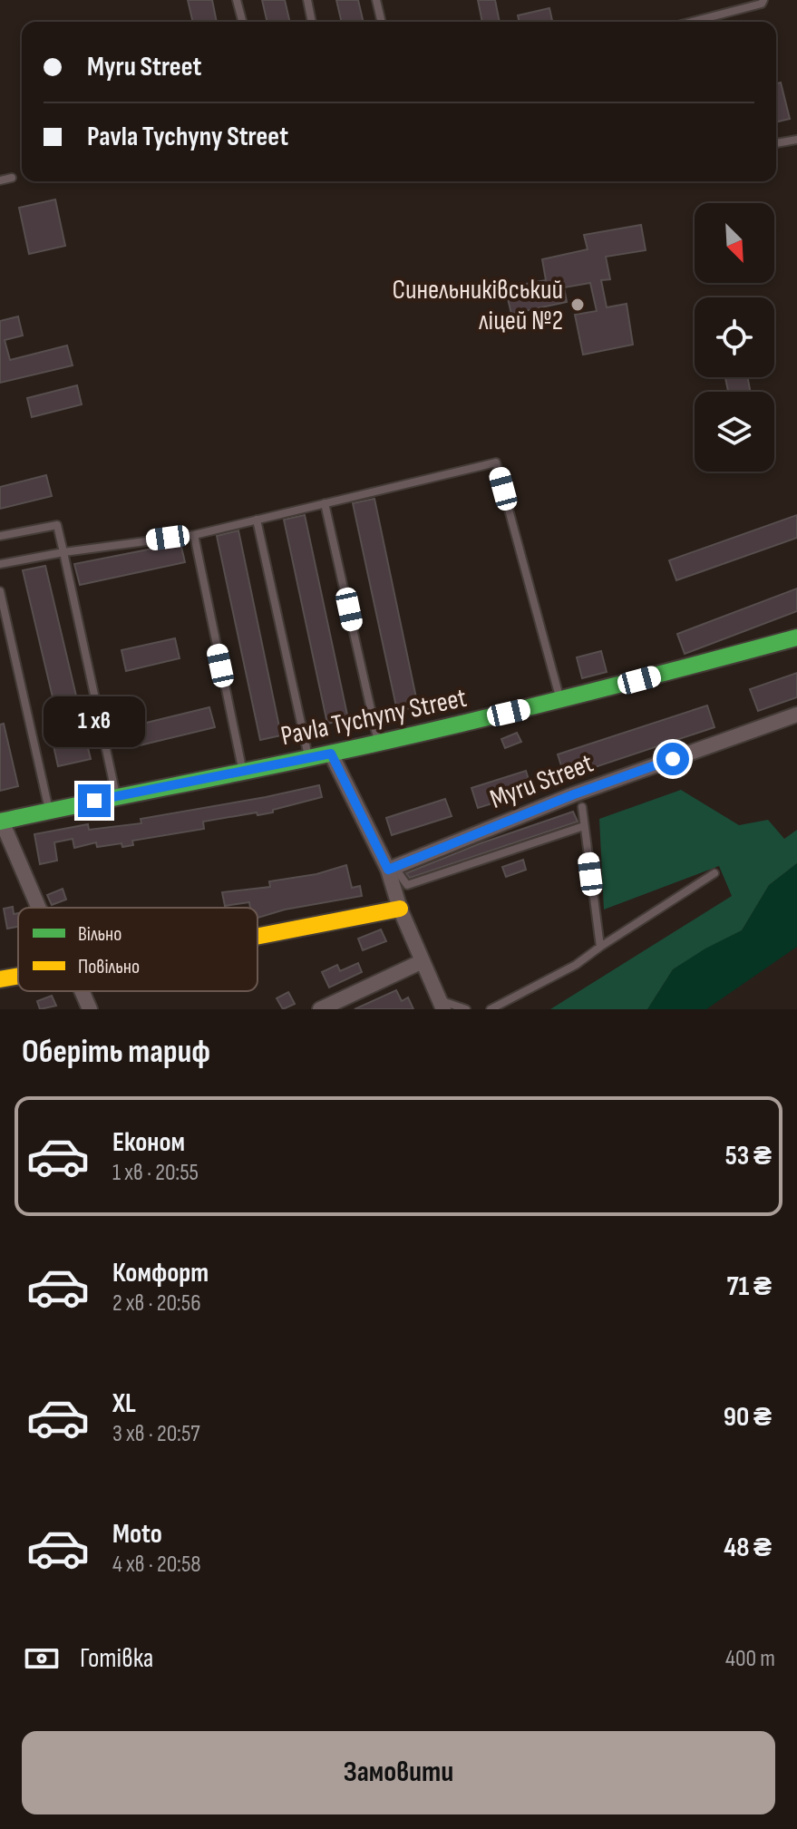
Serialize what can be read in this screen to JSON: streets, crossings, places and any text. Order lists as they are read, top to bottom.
{
  "streets": {
    "street": ["Pavla Tychyny Street", "Myru Street"]
  },
  "places": ["Синельниківський ліцей №2"],
  "legend": ["Вільно", "Повільно"],
  "north": "bottom right",
  "page": {
    "banner": ["Myru Street", "Pavla Tychyny Street"],
    "bubble": "1 хв",
    "heading": "Оберіть тариф",
    "list": [
      {
        "name": "Економ",
        "note": "1 хв · 20:55",
        "value": "53 ₴"
      },
      {
        "name": "Комфорт",
        "note": "2 хв · 20:56",
        "value": "71 ₴"
      },
      {
        "name": "XL",
        "note": "3 хв · 20:57",
        "value": "90 ₴"
      },
      {
        "name": "Moto",
        "note": "4 хв · 20:58",
        "value": "48 ₴"
      }
    ],
    "pay": ["Готівка", "400 m"],
    "buttons": "Замовити"
  }
}
